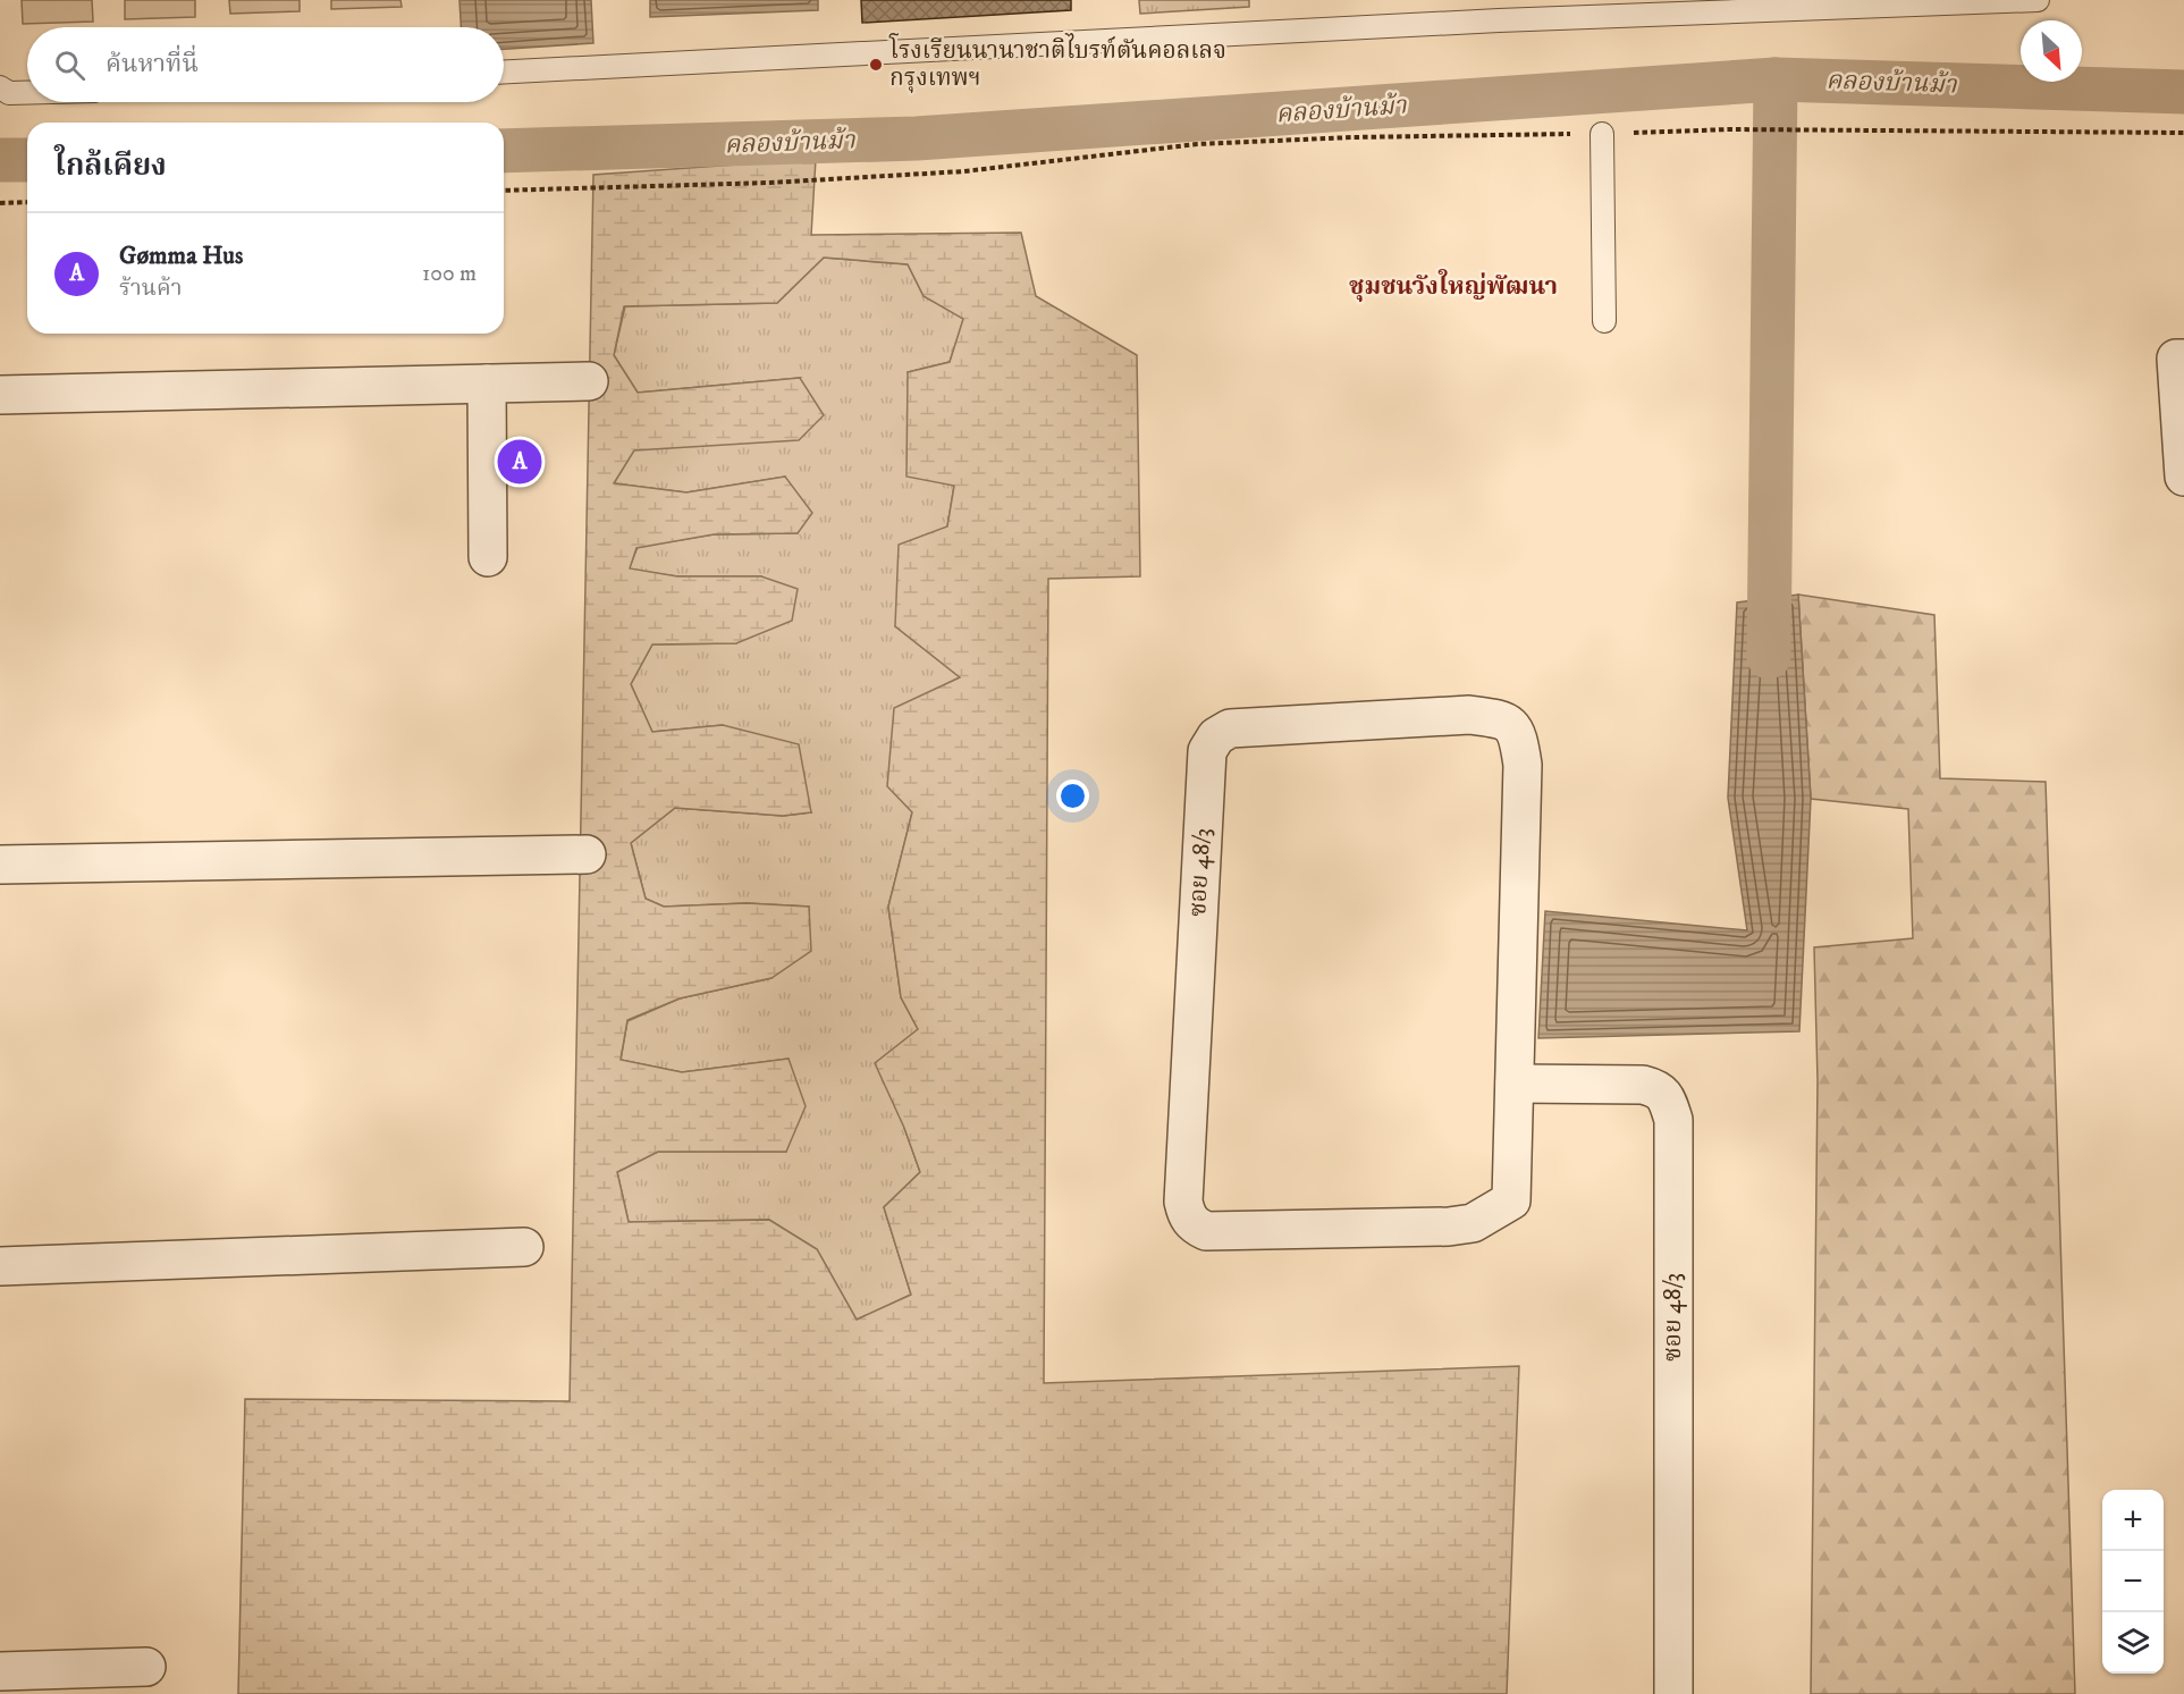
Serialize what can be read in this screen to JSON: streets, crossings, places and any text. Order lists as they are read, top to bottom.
{
  "streets": {
    "street": ["ซอย 48/3"]
  },
  "districts": ["ชุมชนวังใหญ่พัฒนา"],
  "water": ["คลองบ้านม้า"],
  "places": ["โรงเรียนนานาชาติไบรท์ตันคอลเลจ กรุงเทพฯ"],
  "north": "bottom right",
  "page": {
    "search": "ค้นหาที่นี่",
    "heading": "ใกล้เคียง",
    "list": [
      {
        "mark": "A",
        "name": "Gømma Hus",
        "note": "ร้านค้า",
        "value": "100 m"
      }
    ],
    "pins": "A",
    "map_buttons": ["+", "−"]
  }
}
